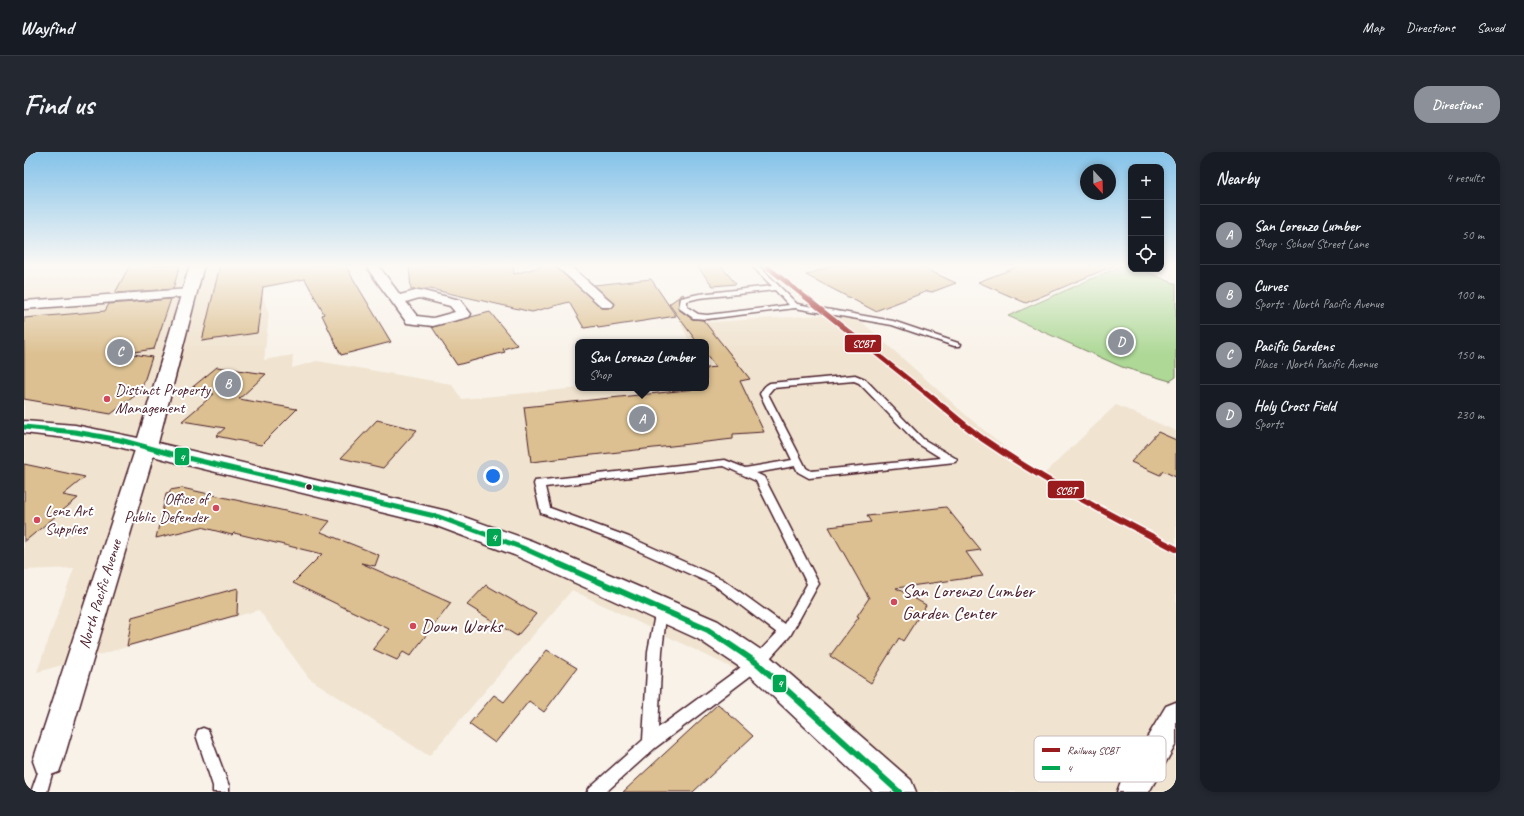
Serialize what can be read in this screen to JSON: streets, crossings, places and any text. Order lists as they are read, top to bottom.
{
  "streets": {
    "main road": ["North Pacific Avenue"]
  },
  "places": [
    "Distinct Property Management",
    "Office of Public Defender",
    "Lenz Art Supplies",
    "San Lorenzo Lumber Garden Center",
    "Down Works"
  ],
  "lines": ["rail line SCBT", "transit line 4"],
  "legend": ["Railway SCBT", "4"],
  "north": "bottom",
  "page": {
    "header": "Wayfind",
    "nav": ["Map", "Directions", "Saved"],
    "buttons": "Directions",
    "title": "Find us",
    "heading": ["Nearby", "4 results"],
    "map_buttons": ["+", "−"],
    "list": [
      {
        "mark": "A",
        "name": "San Lorenzo Lumber",
        "note": "Shop · School Street Lane",
        "value": "50 m"
      },
      {
        "mark": "B",
        "name": "Curves",
        "note": "Sports · North Pacific Avenue",
        "value": "100 m"
      },
      {
        "mark": "C",
        "name": "Pacific Gardens",
        "note": "Place · North Pacific Avenue",
        "value": "150 m"
      },
      {
        "mark": "D",
        "name": "Holy Cross Field",
        "note": "Sports",
        "value": "230 m"
      }
    ],
    "pins": [
      "D",
      "C",
      "B",
      "A"
    ],
    "popup": ["San Lorenzo Lumber", "Shop"]
  }
}
